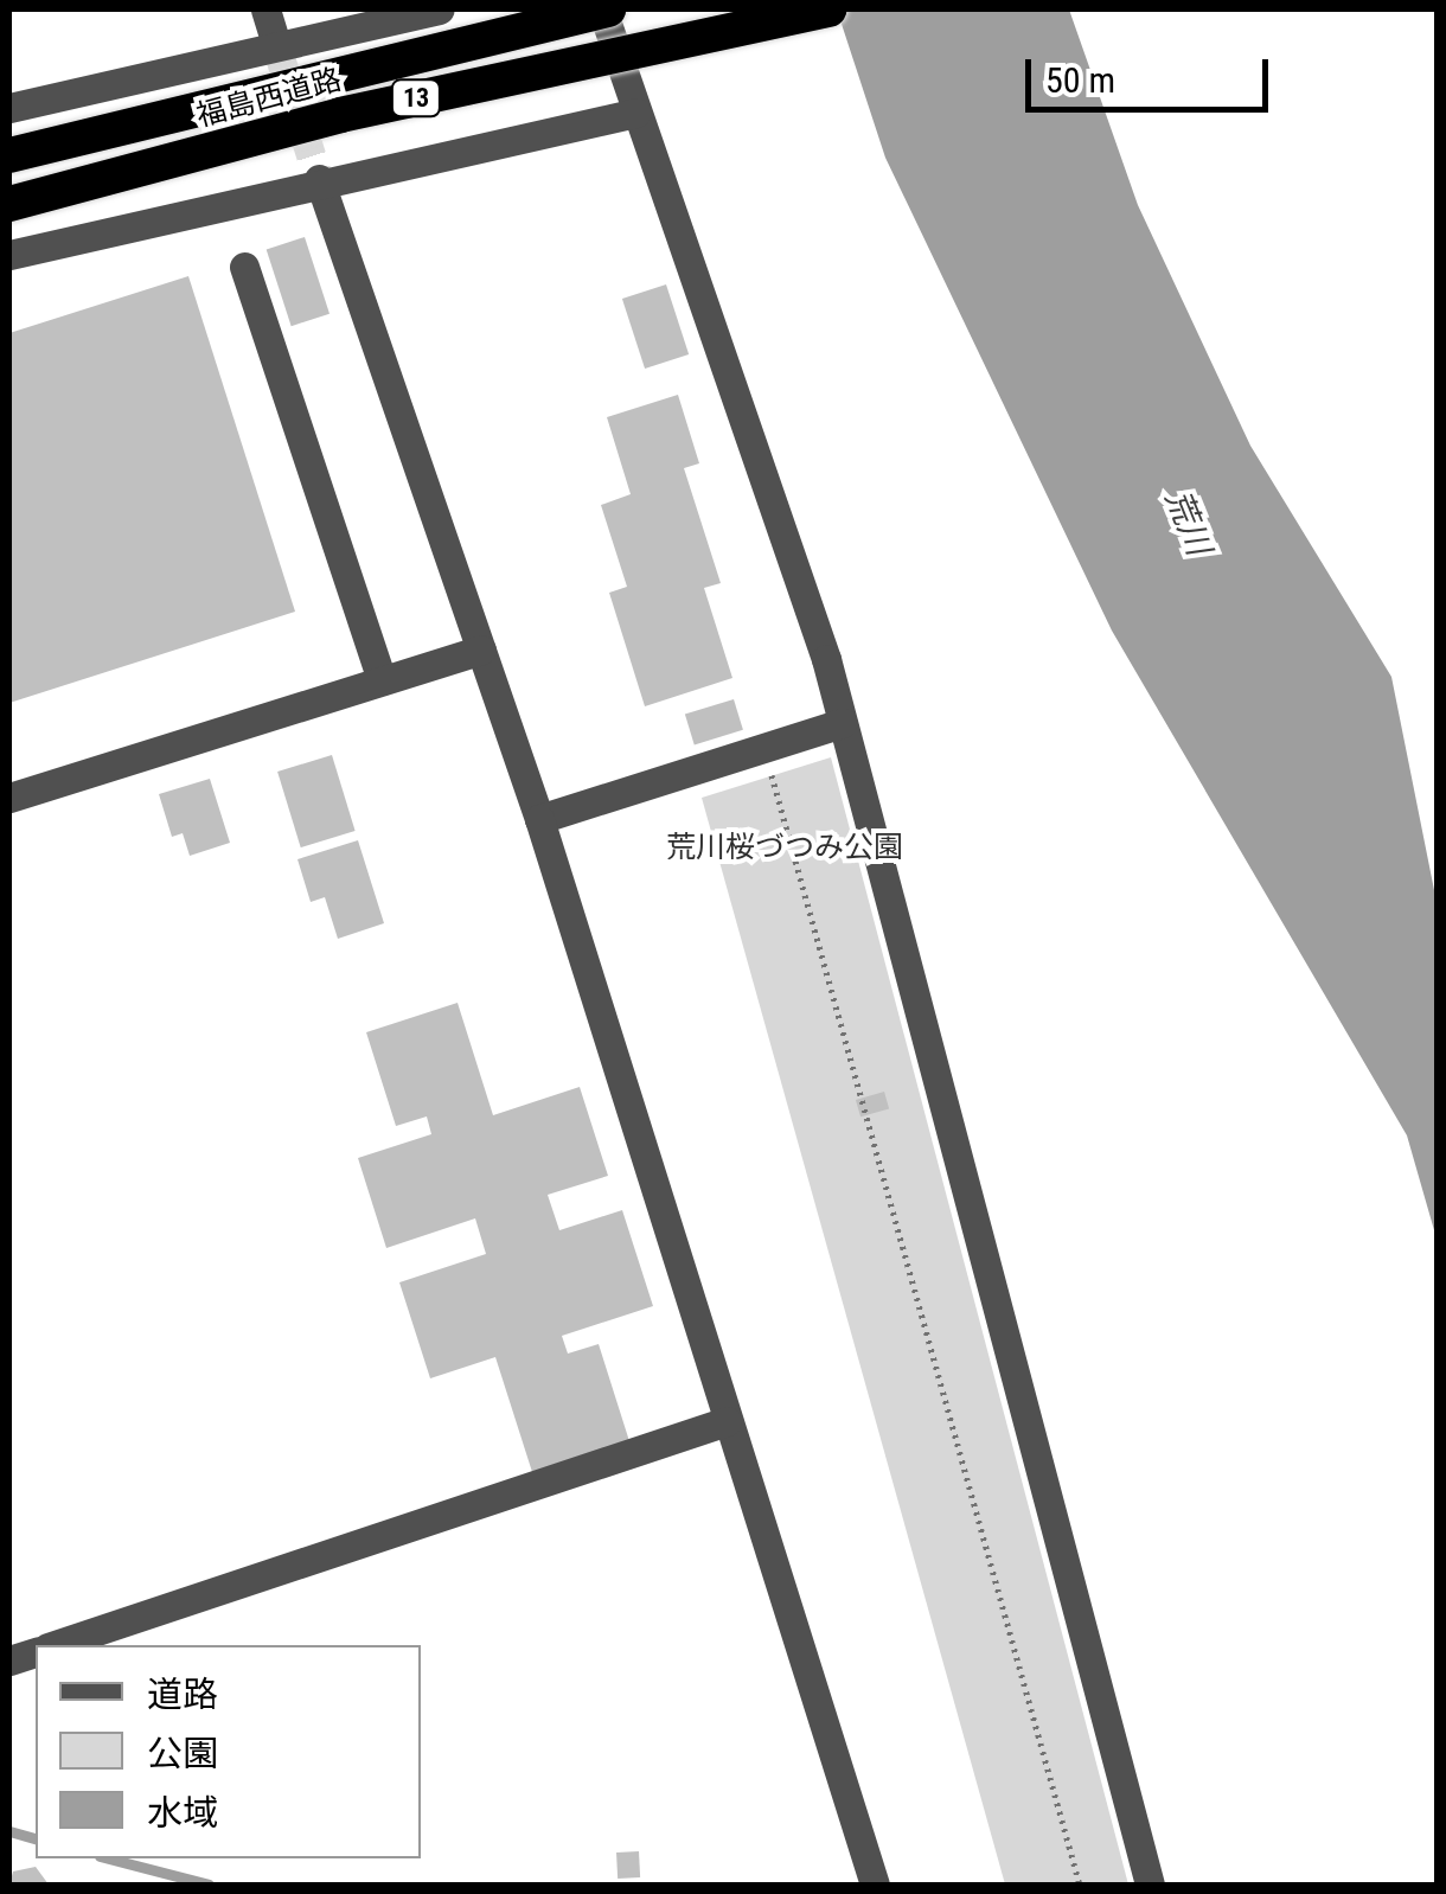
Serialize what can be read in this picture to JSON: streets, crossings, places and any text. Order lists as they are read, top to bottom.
{
  "streets": {
    "highway": ["福島西道路", "13"]
  },
  "water": ["荒川"],
  "parks": ["荒川桜づつみ公園"],
  "legend": ["道路", "公園", "水域"],
  "scale_bar": "50 m"
}
